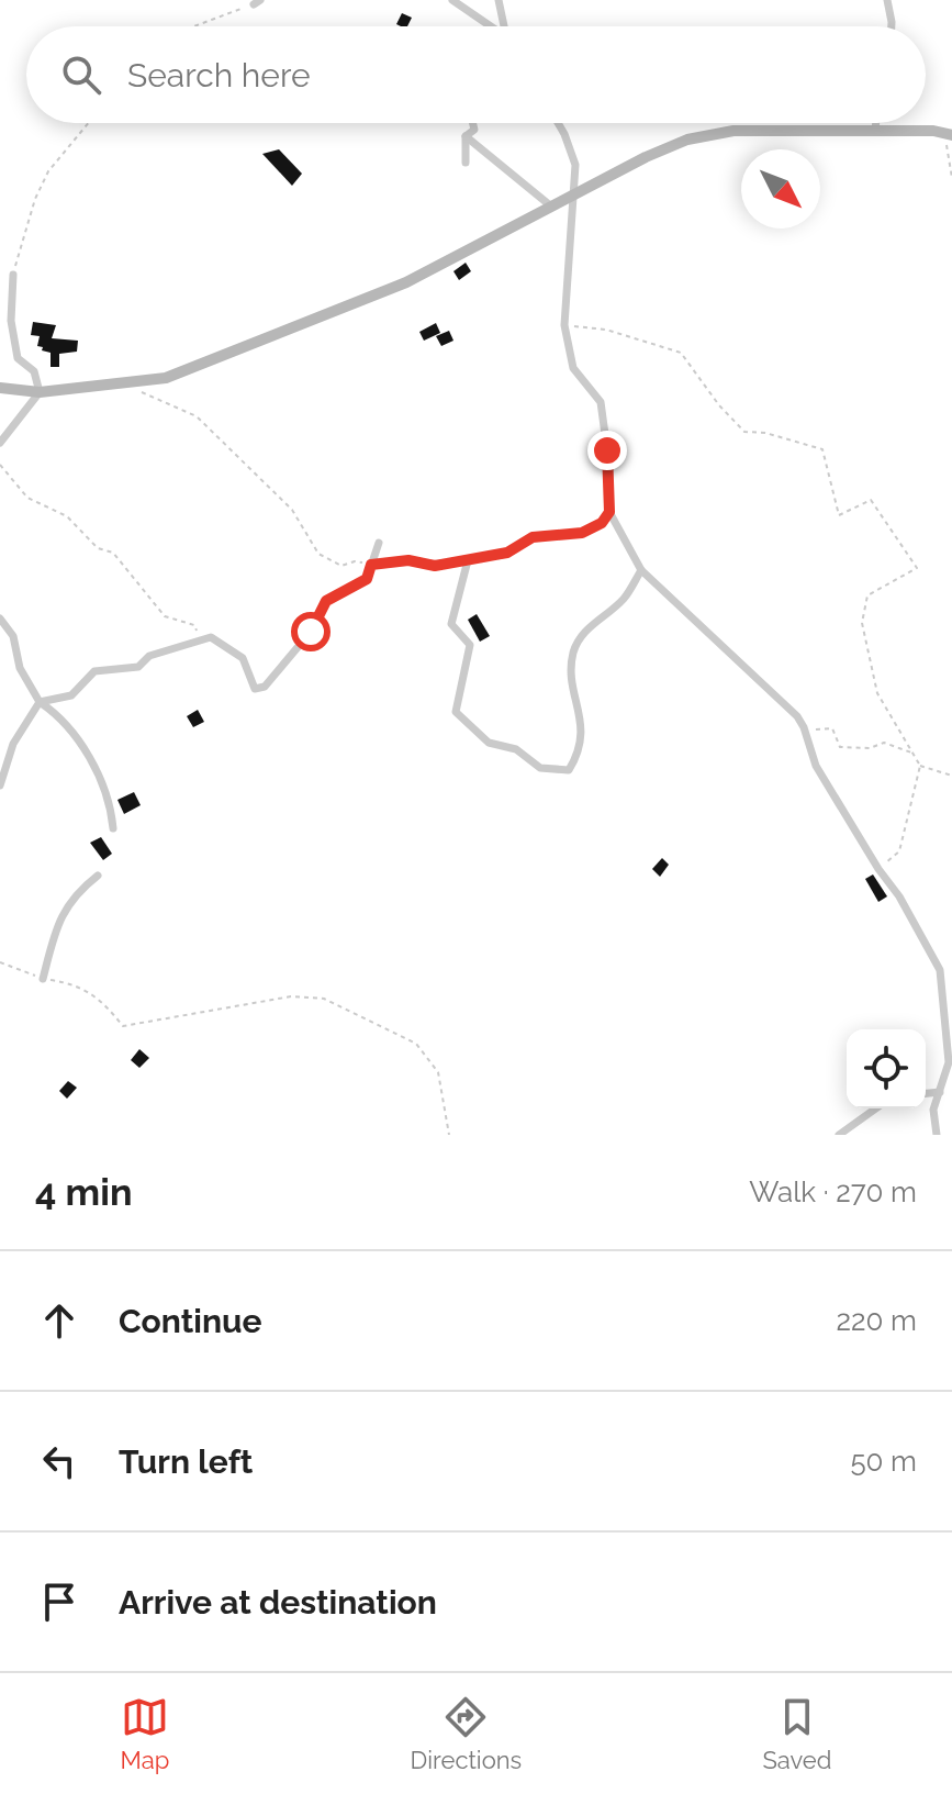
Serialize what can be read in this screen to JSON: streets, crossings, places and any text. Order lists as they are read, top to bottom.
{
  "north": "bottom right",
  "page": {
    "search": "Search here",
    "heading": ["4 min", "Walk · 270 m"],
    "list": [
      ["Continue", "220 m"],
      ["Turn left", "50 m"],
      "Arrive at destination"
    ],
    "nav": ["Map", "Directions", "Saved"]
  }
}
